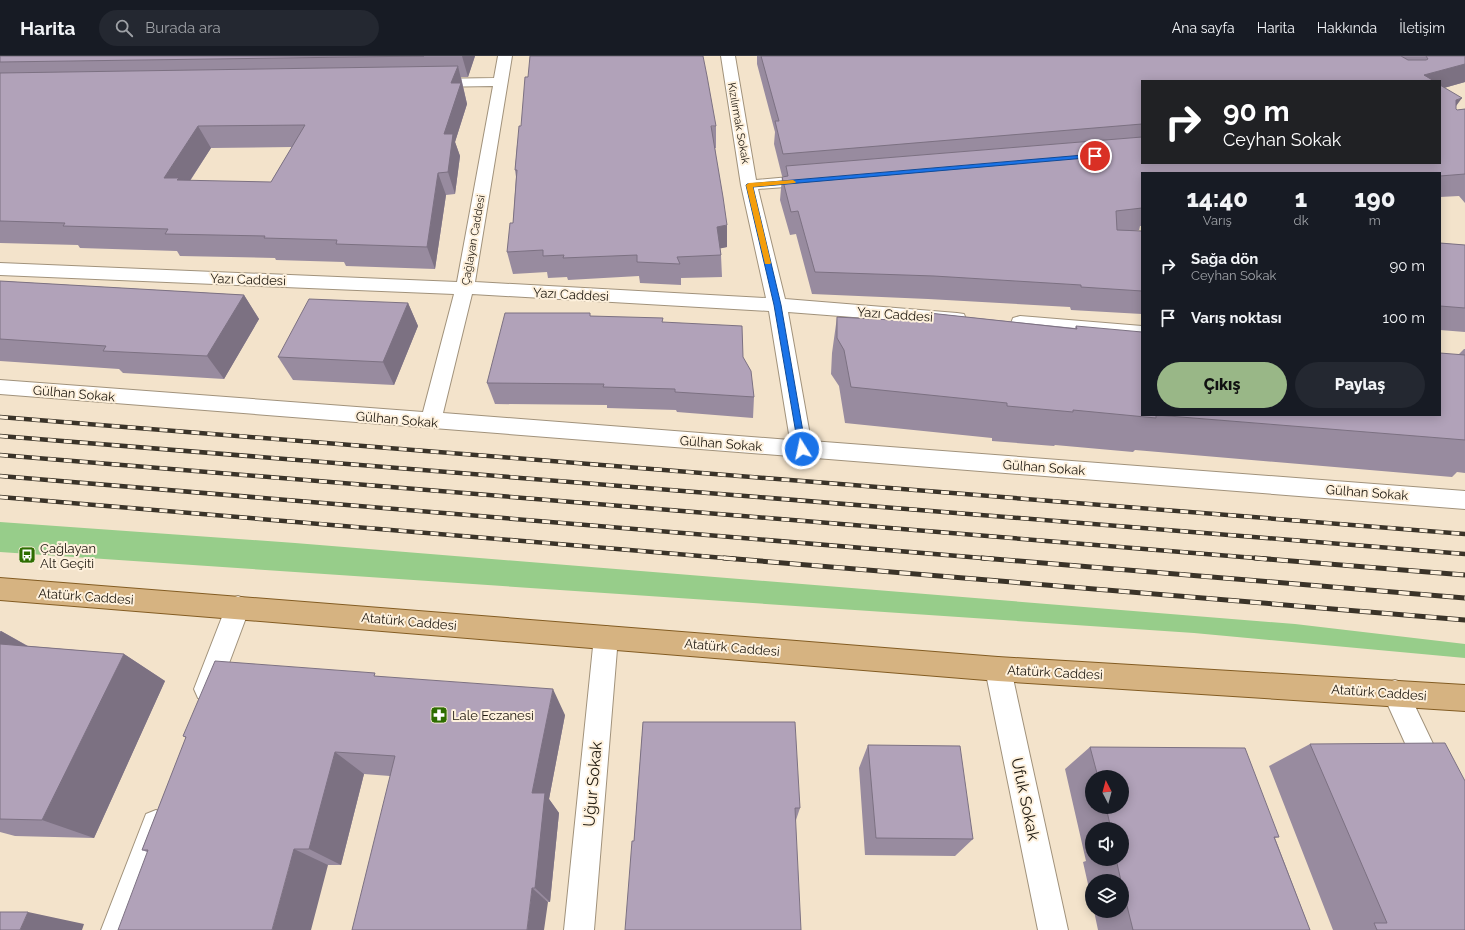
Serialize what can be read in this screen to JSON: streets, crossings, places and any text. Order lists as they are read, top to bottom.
{
  "streets": {
    "main road": ["Atatürk Caddesi"],
    "street": [
      "Kızılırmak Sokak",
      "Çağlayan Caddesi",
      "Yazı Caddesi",
      "Gülhan Sokak",
      "Uğur Sokak",
      "Ufuk Sokak"
    ]
  },
  "crossings": [
    ["Kızılırmak Sokak", "Yazı Caddesi"],
    ["Kızılırmak Sokak", "Gülhan Sokak"],
    ["Çağlayan Caddesi", "Yazı Caddesi"],
    ["Çağlayan Caddesi", "Gülhan Sokak"],
    ["Atatürk Caddesi", "Uğur Sokak"],
    ["Atatürk Caddesi", "Ufuk Sokak"]
  ],
  "places": {
    "bus stop": ["Çağlayan Alt Geçiti"],
    "pharmacy": ["Lale Eczanesi"]
  },
  "north": "top",
  "page": {
    "header": "Harita",
    "search": "Burada ara",
    "nav": [
      "Ana sayfa",
      "Harita",
      "Hakkında",
      "İletişim"
    ],
    "turn": ["90 m", "Ceyhan Sokak"],
    "eta": [
      "14:40",
      "Varış",
      "1",
      "dk",
      "190",
      "m"
    ],
    "list": [
      {
        "name": "Sağa dön",
        "note": "Ceyhan Sokak",
        "value": "90 m"
      },
      {
        "name": "Varış noktası",
        "value": "100 m"
      }
    ],
    "buttons": ["Çıkış", "Paylaş"]
  }
}
